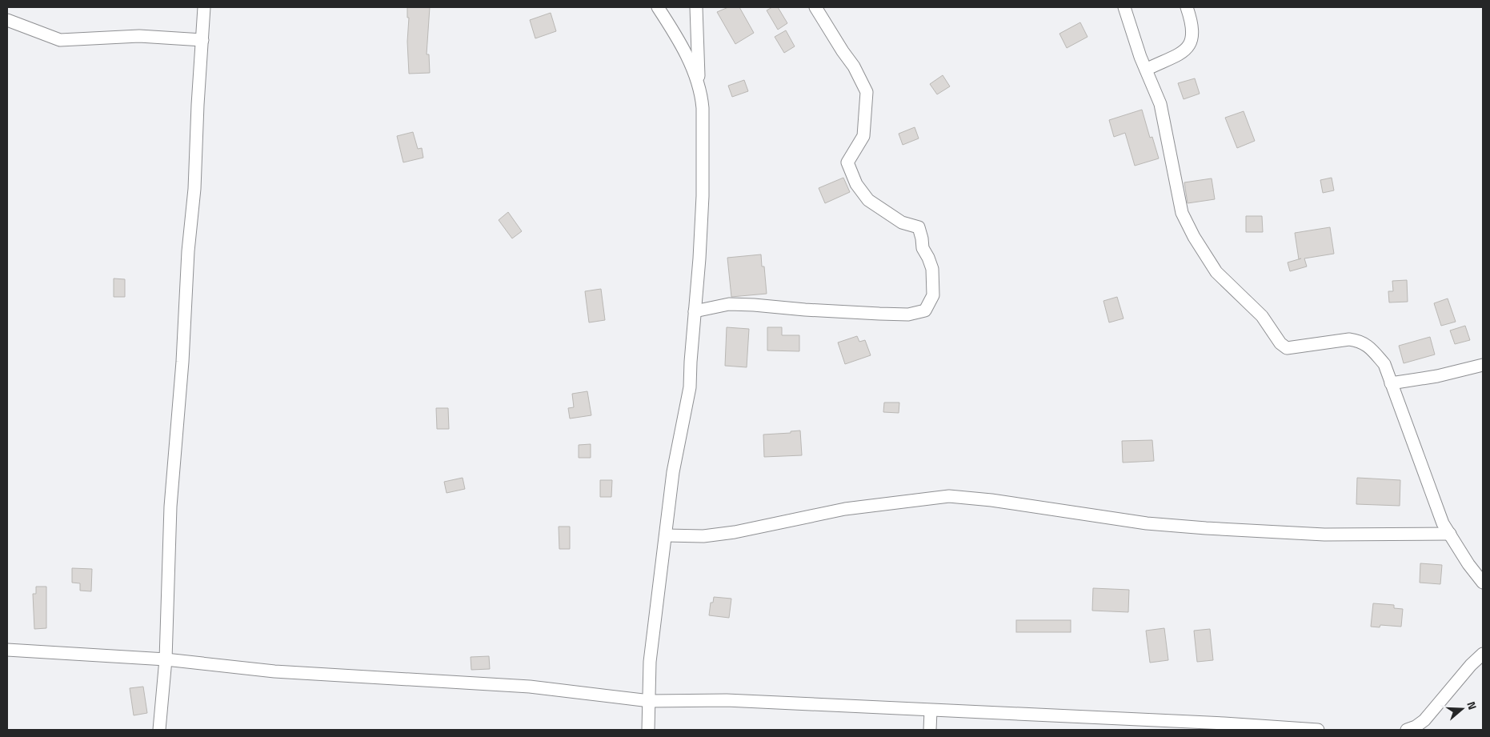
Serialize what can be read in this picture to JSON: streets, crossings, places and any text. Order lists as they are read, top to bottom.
{
  "north": "right"
}
